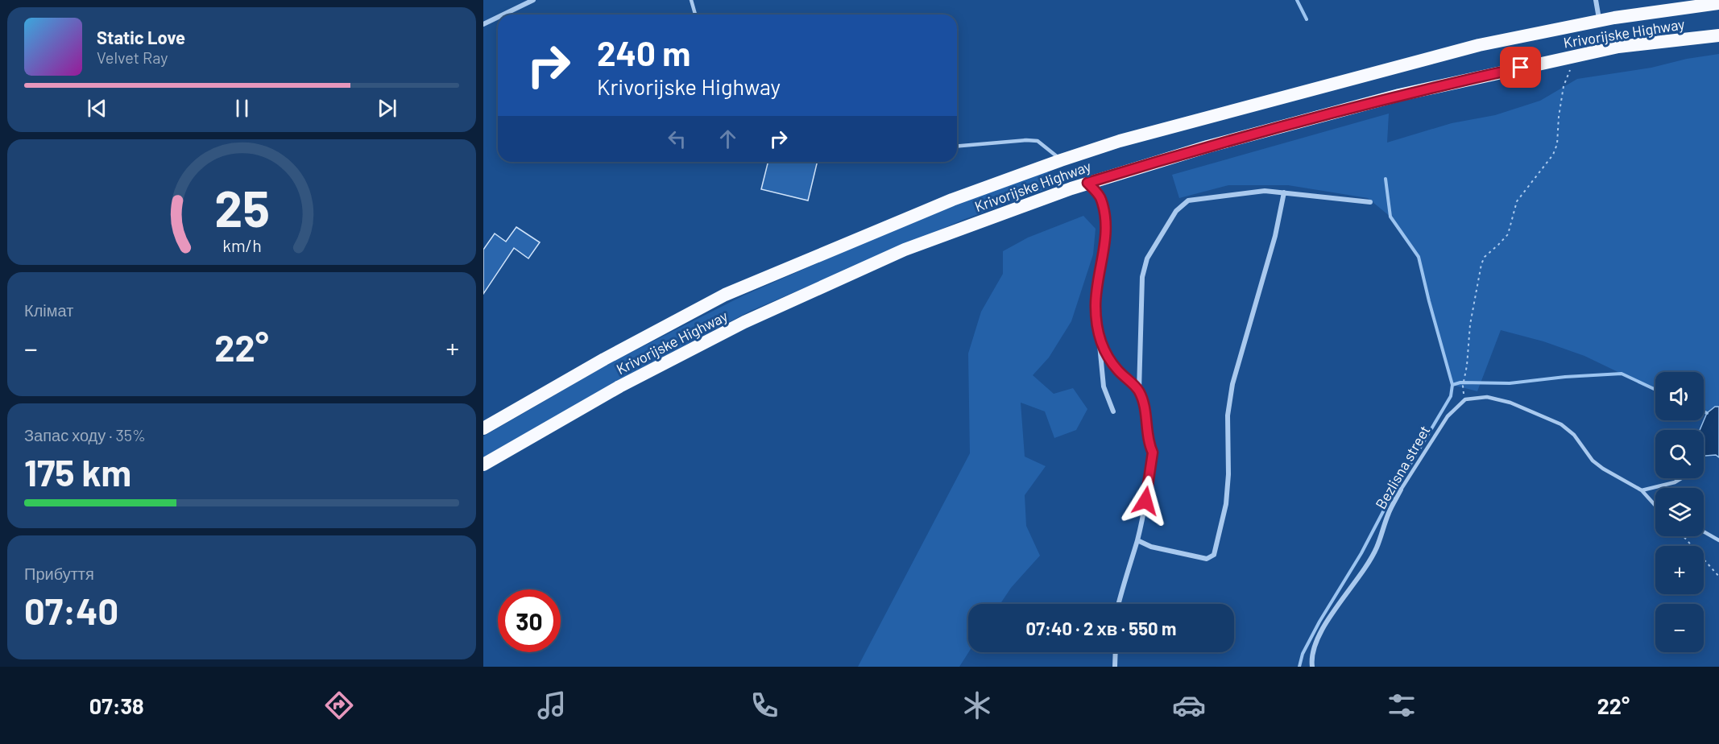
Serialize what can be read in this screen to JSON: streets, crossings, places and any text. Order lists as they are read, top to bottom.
{
  "streets": {
    "highway": ["Krivorijske Highway"],
    "street": ["Bezlisna street"]
  },
  "page": {
    "turn": ["240 m", "Krivorijske Highway"],
    "song": ["Static Love", "Velvet Ray"],
    "tile": [
      "Клімат",
      ["Запас ходу · 35%", "175 km"],
      ["Прибуття", "07:40"]
    ],
    "heat": ["−", "22°", "+"],
    "map_buttons": ["+", "−"],
    "limit": "30",
    "trip": "07:40 · 2 хв · 550 m",
    "tabs": ["07:38", "22°"],
    "gauge": ["25", "km/h"]
  }
}
